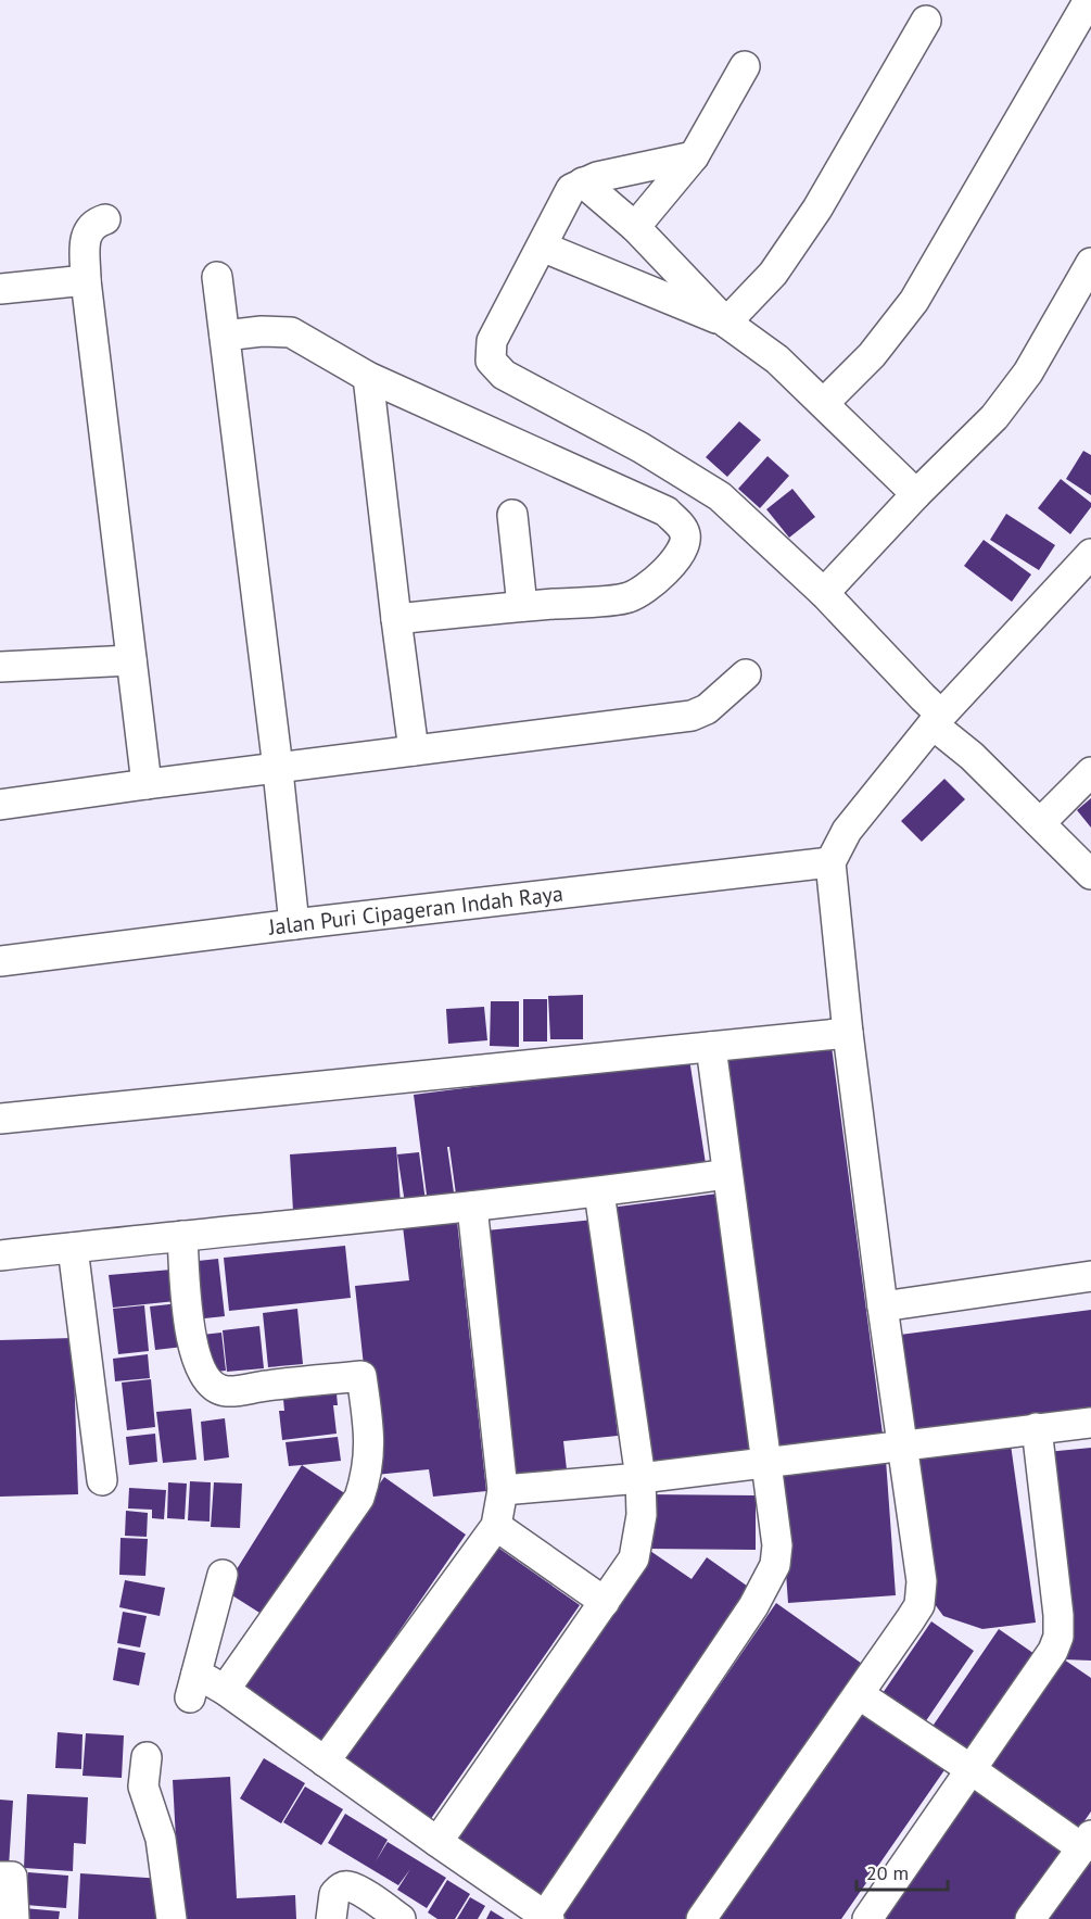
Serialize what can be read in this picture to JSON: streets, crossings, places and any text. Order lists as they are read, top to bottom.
{
  "streets": {
    "street": ["Jalan Puri Cipageran Indah Raya"]
  },
  "scale_bar": "20 m"
}
